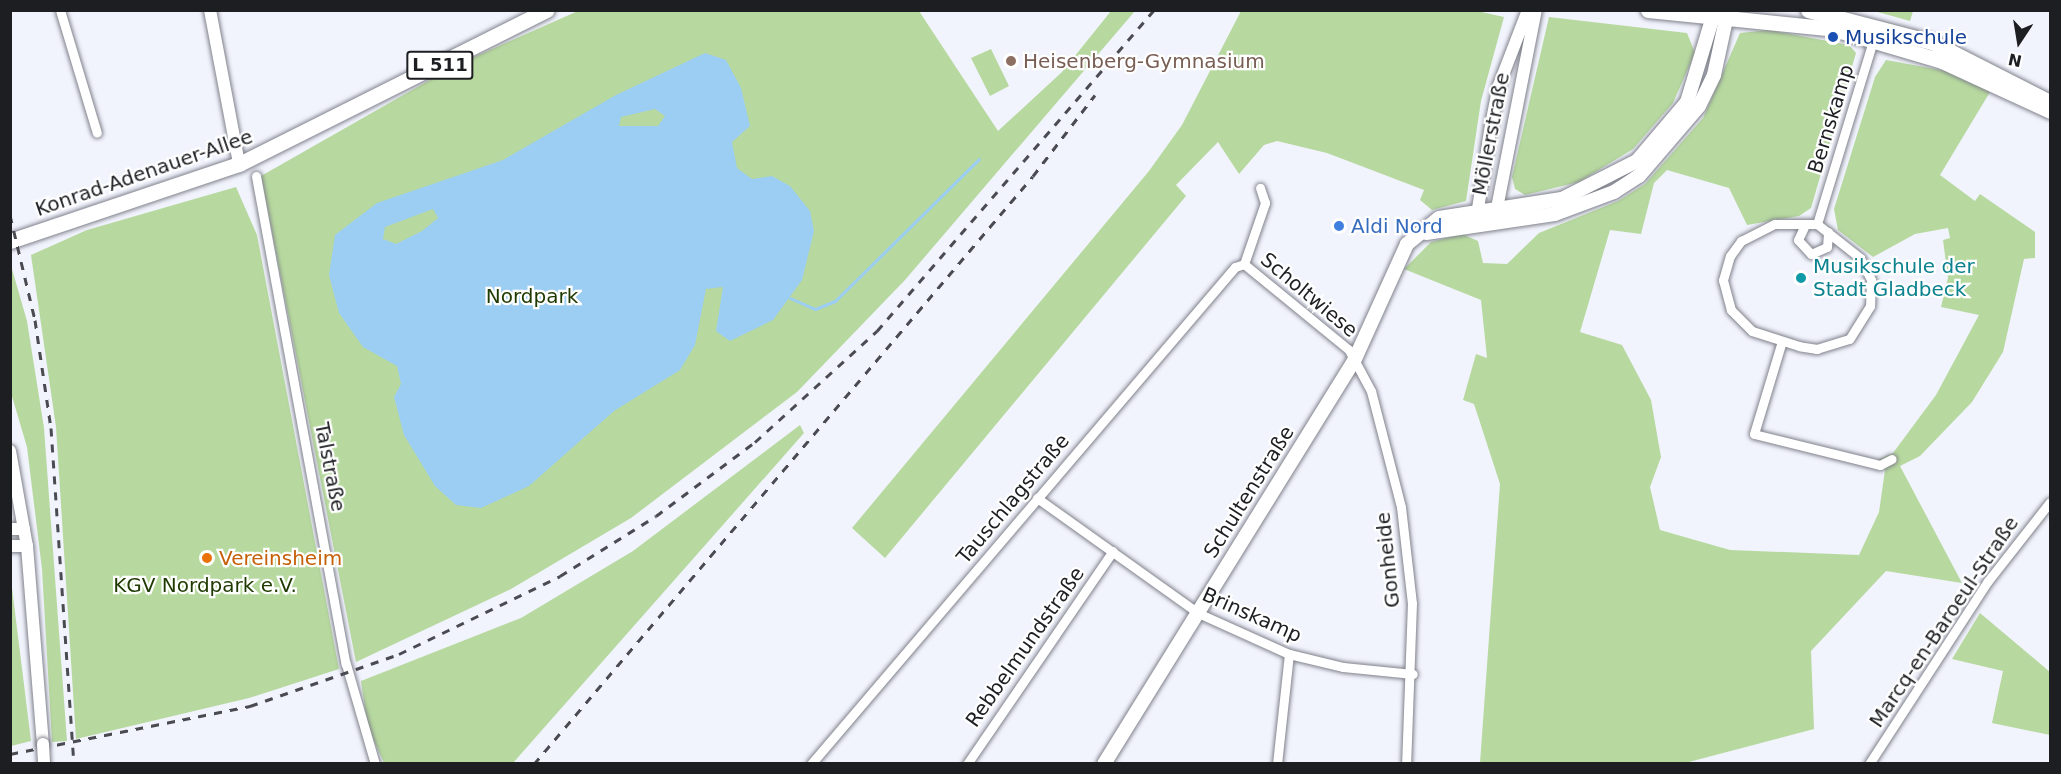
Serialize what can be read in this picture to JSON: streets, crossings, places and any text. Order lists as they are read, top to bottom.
{
  "streets": {
    "main road": ["L 511", "Konrad-Adenauer-Allee", "Schultenstraße"],
    "street": [
      "Bernskamp",
      "Möllerstraße",
      "Scholtwiese",
      "Talstraße",
      "Tauschlagstraße",
      "Gonheide",
      "Brinskamp",
      "Marcq-en-Baroeul-Straße",
      "Rebbelmundstraße"
    ]
  },
  "crossings": [
    ["Möllerstraße", "Schultenstraße"],
    ["Scholtwiese", "Schultenstraße"],
    ["Scholtwiese", "Tauschlagstraße"],
    ["Scholtwiese", "Gonheide"],
    ["Schultenstraße", "Gonheide"],
    ["Schultenstraße", "Brinskamp"],
    ["Tauschlagstraße", "Brinskamp"],
    ["Gonheide", "Brinskamp"],
    ["Brinskamp", "Rebbelmundstraße"]
  ],
  "parks": ["Nordpark", "KGV Nordpark e.V."],
  "places": [
    "Musikschule",
    "Heisenberg-Gymnasium",
    "Aldi Nord",
    "Musikschule der Stadt Gladbeck",
    "Vereinsheim"
  ],
  "north": "bottom"
}
